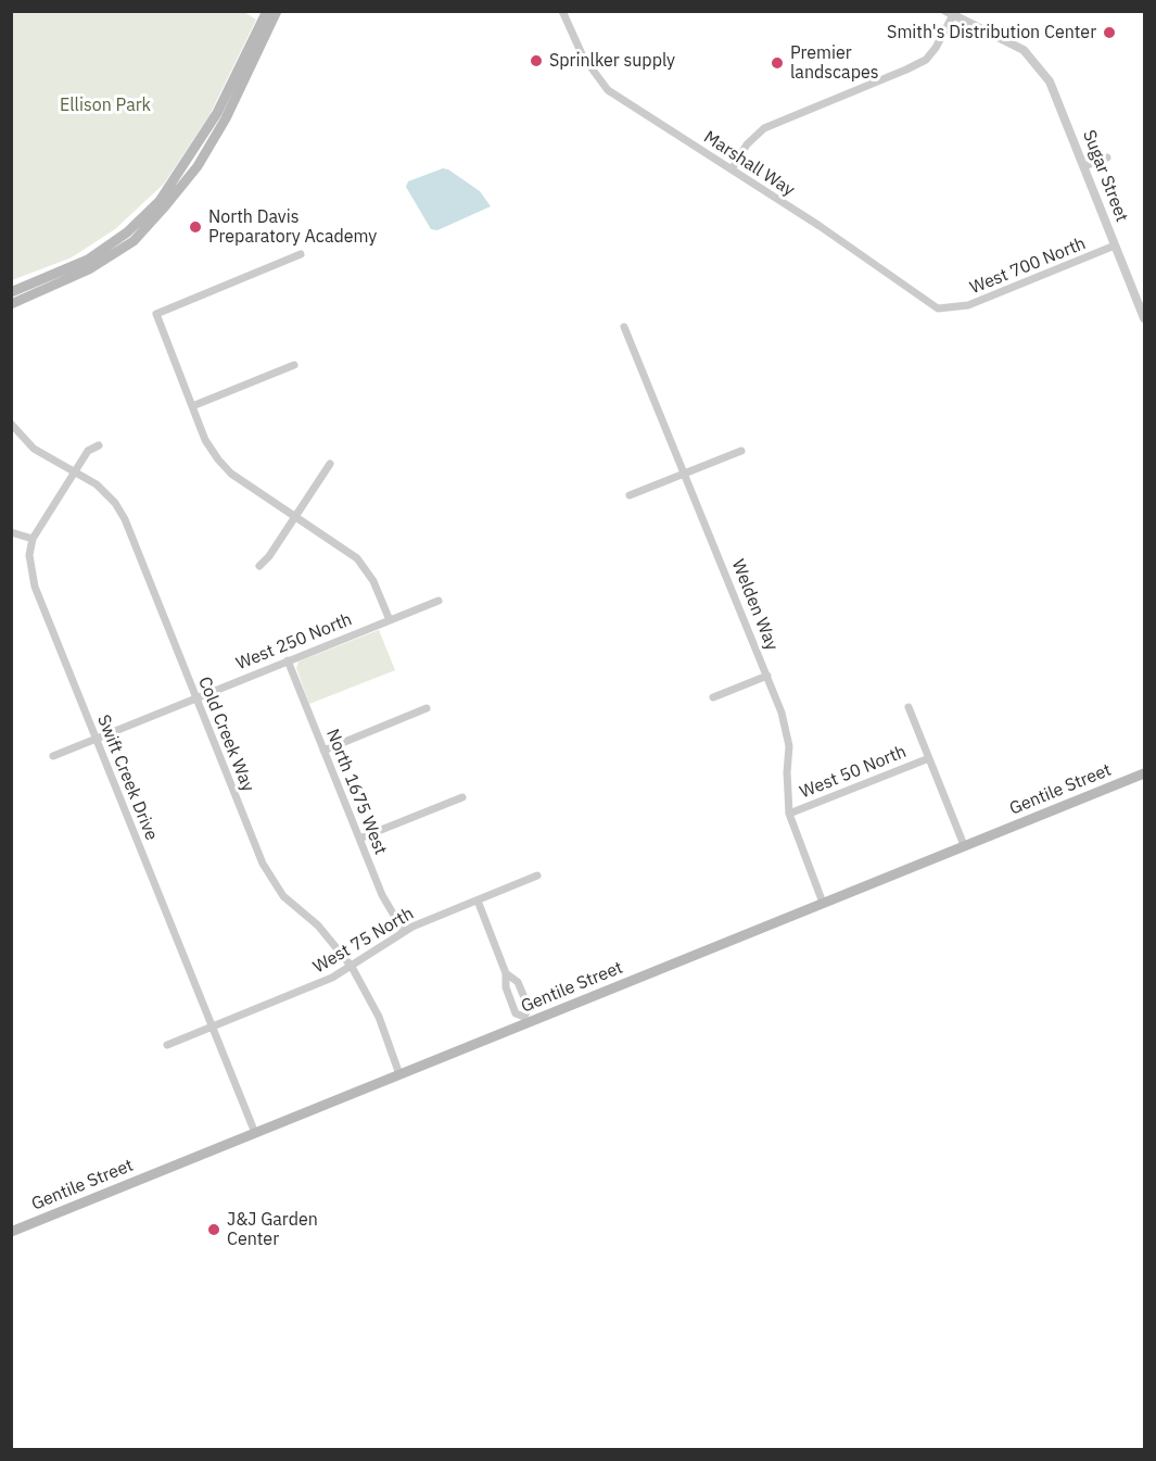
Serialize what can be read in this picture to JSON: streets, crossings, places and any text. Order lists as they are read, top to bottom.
{
  "streets": {
    "main road": ["Gentile Street"],
    "street": [
      "Marshall Way",
      "Sugar Street",
      "West 700 North",
      "Welden Way",
      "West 250 North",
      "Cold Creek Way",
      "West 50 North",
      "Swift Creek Drive",
      "North 1675 West",
      "West 75 North"
    ]
  },
  "crossings": [
    ["Marshall Way", "West 700 North"],
    ["Sugar Street", "West 700 North"],
    ["Welden Way", "West 50 North"],
    ["Welden Way", "Gentile Street"],
    ["West 250 North", "Cold Creek Way"],
    ["West 250 North", "Swift Creek Drive"],
    ["West 250 North", "North 1675 West"],
    ["Cold Creek Way", "Gentile Street"],
    ["Cold Creek Way", "West 75 North"],
    ["Swift Creek Drive", "Gentile Street"],
    ["Swift Creek Drive", "West 75 North"],
    ["North 1675 West", "West 75 North"]
  ],
  "parks": ["Ellison Park"],
  "places": [
    "Smith's Distribution Center",
    "Sprinlker supply",
    "Premier landscapes",
    "North Davis Preparatory Academy",
    "J&J Garden Center"
  ]
}
